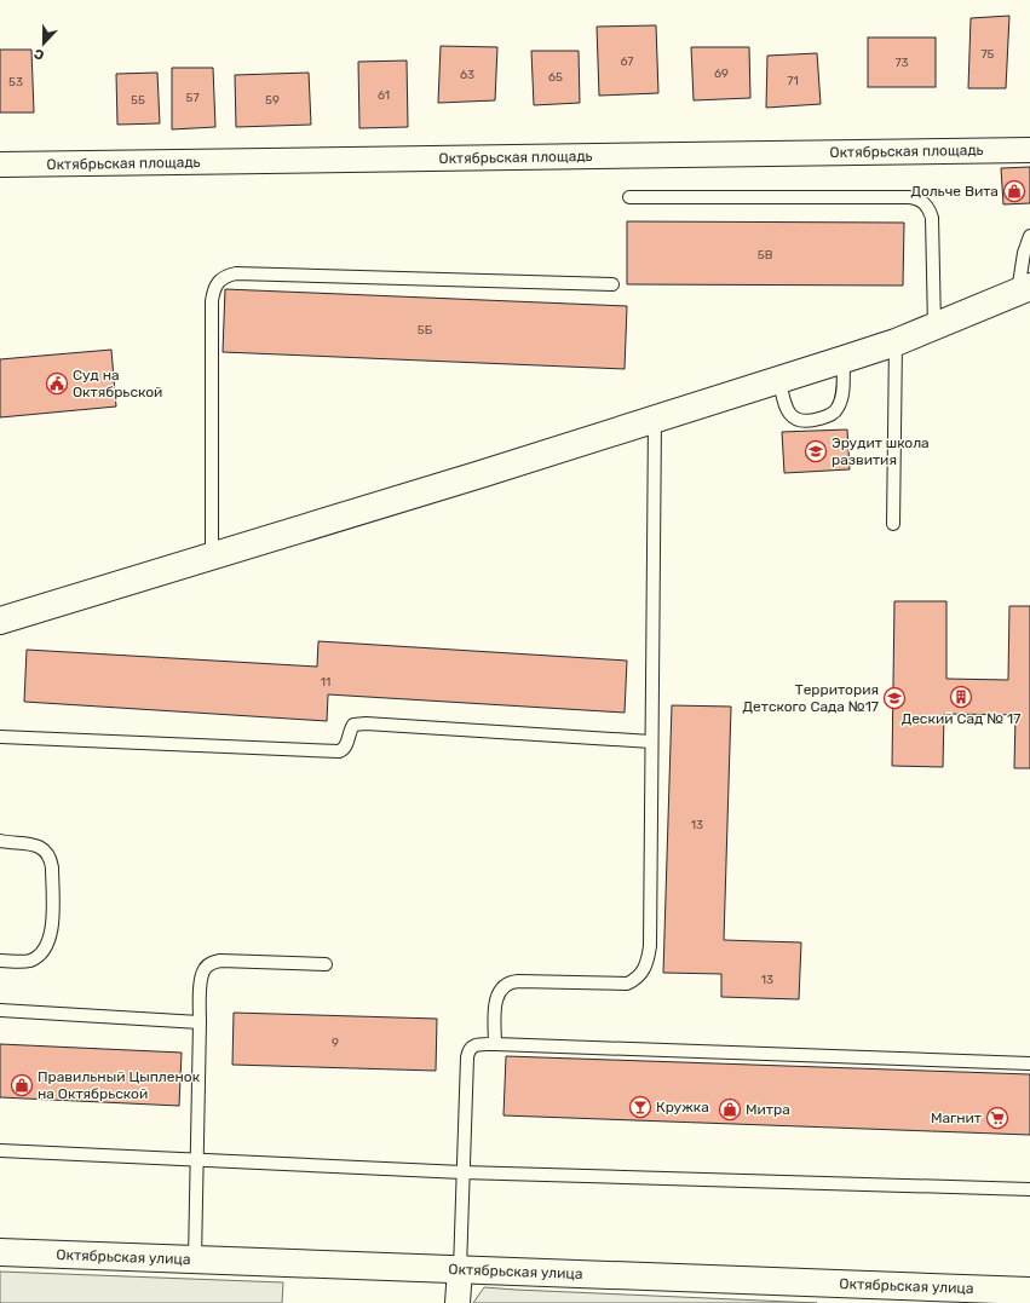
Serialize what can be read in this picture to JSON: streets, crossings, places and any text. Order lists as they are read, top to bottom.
{
  "streets": {
    "street": ["Октябрьская площадь", "Октябрьская улица"]
  },
  "places": {
    "shop": ["Дольче Вита", "Правильный Цыпленок на Октябрьской", "Митра"],
    "public building": ["Суд на Октябрьской"],
    "school or university": ["Эрудит школа развития", "Территория Детского Сада №17"],
    "building": ["Деский Сад № 17"],
    "bar": ["Кружка"],
    "supermarket": ["Магнит"]
  },
  "house_numbers": [
    "75",
    "67",
    "73",
    "69",
    "63",
    "65",
    "71",
    "53",
    "61",
    "57",
    "55",
    "59",
    "5В",
    "5Б",
    "11",
    "13",
    "13",
    "9"
  ],
  "north": "bottom"
}
